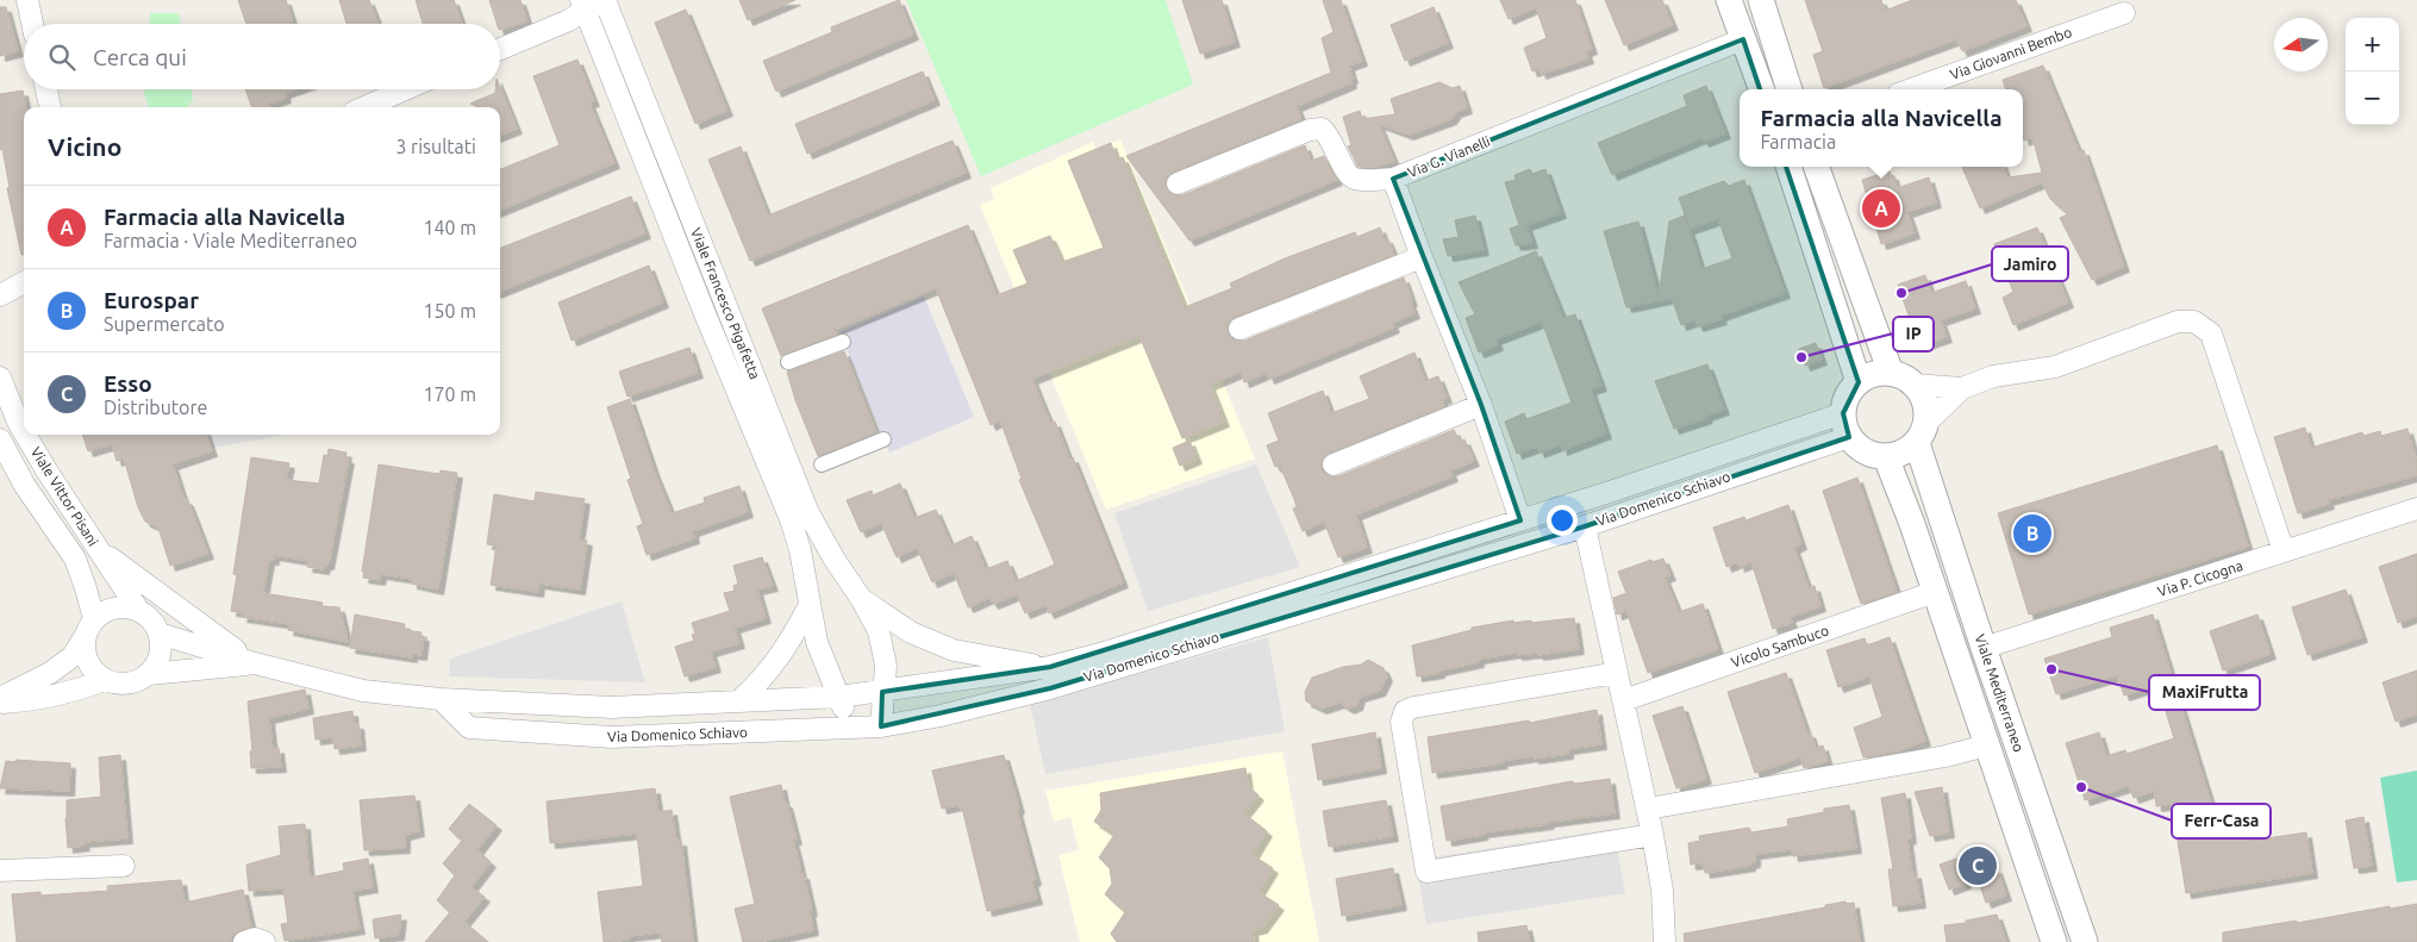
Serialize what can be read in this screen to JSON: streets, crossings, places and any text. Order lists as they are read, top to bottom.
{
  "streets": {
    "street": [
      "Via Giovanni Bembo",
      "Via G. Vianelli",
      "Viale Francesco Pigafetta",
      "Viale Vittor Pisani",
      "Via Domenico Schiavo",
      "Via P. Cicogna",
      "Vicolo Sambuco",
      "Viale Mediterraneo"
    ]
  },
  "crossings": [
    ["Via G. Vianelli", "Via Domenico Schiavo"],
    ["Viale Francesco Pigafetta", "Via Domenico Schiavo"],
    ["Viale Vittor Pisani", "Via Domenico Schiavo"],
    ["Via Domenico Schiavo", "Viale Mediterraneo"],
    ["Via P. Cicogna", "Viale Mediterraneo"],
    ["Vicolo Sambuco", "Viale Mediterraneo"]
  ],
  "places": [
    "Jamiro",
    "IP",
    "MaxiFrutta",
    "Ferr-Casa"
  ],
  "north": "left",
  "page": {
    "map_buttons": ["+", "−"],
    "search": "Cerca qui",
    "popup": ["Farmacia alla Navicella", "Farmacia"],
    "heading": ["Vicino", "3 risultati"],
    "list": [
      {
        "mark": "A",
        "name": "Farmacia alla Navicella",
        "note": "Farmacia · Viale Mediterraneo",
        "value": "140 m"
      },
      {
        "mark": "B",
        "name": "Eurospar",
        "note": "Supermercato",
        "value": "150 m"
      },
      {
        "mark": "C",
        "name": "Esso",
        "note": "Distributore",
        "value": "170 m"
      }
    ],
    "pins": ["A", "B", "C"]
  }
}
